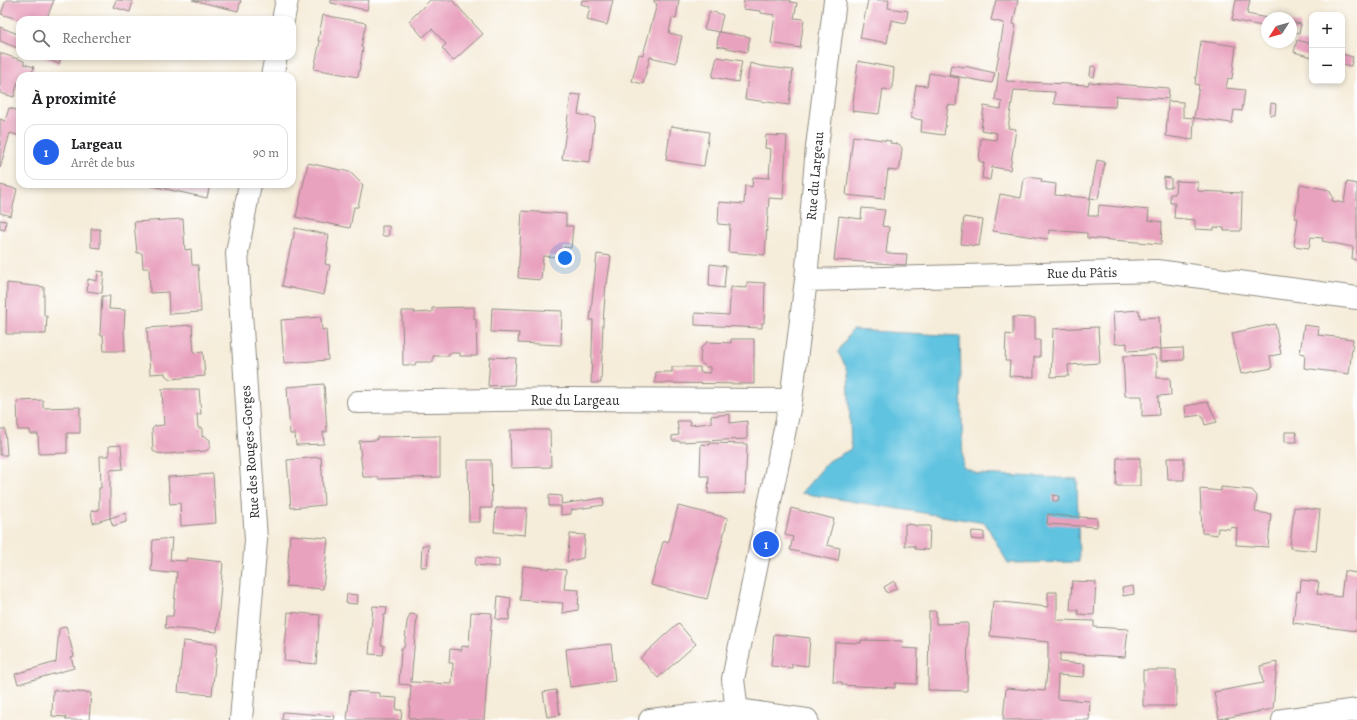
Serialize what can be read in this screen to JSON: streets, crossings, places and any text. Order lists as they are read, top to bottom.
{
  "streets": {
    "street": ["Rue du Largeau", "Rue du Pâtis", "Rue des Rouges-Gorges"]
  },
  "crossings": [
    ["Rue du Largeau", "Rue du Pâtis"]
  ],
  "north": "bottom left",
  "page": {
    "map_buttons": ["+", "−"],
    "search": "Rechercher",
    "heading": "À proximité",
    "list": [
      {
        "mark": "1",
        "name": "Largeau",
        "note": "Arrêt de bus",
        "value": "90 m"
      }
    ],
    "pins": "1"
  }
}
